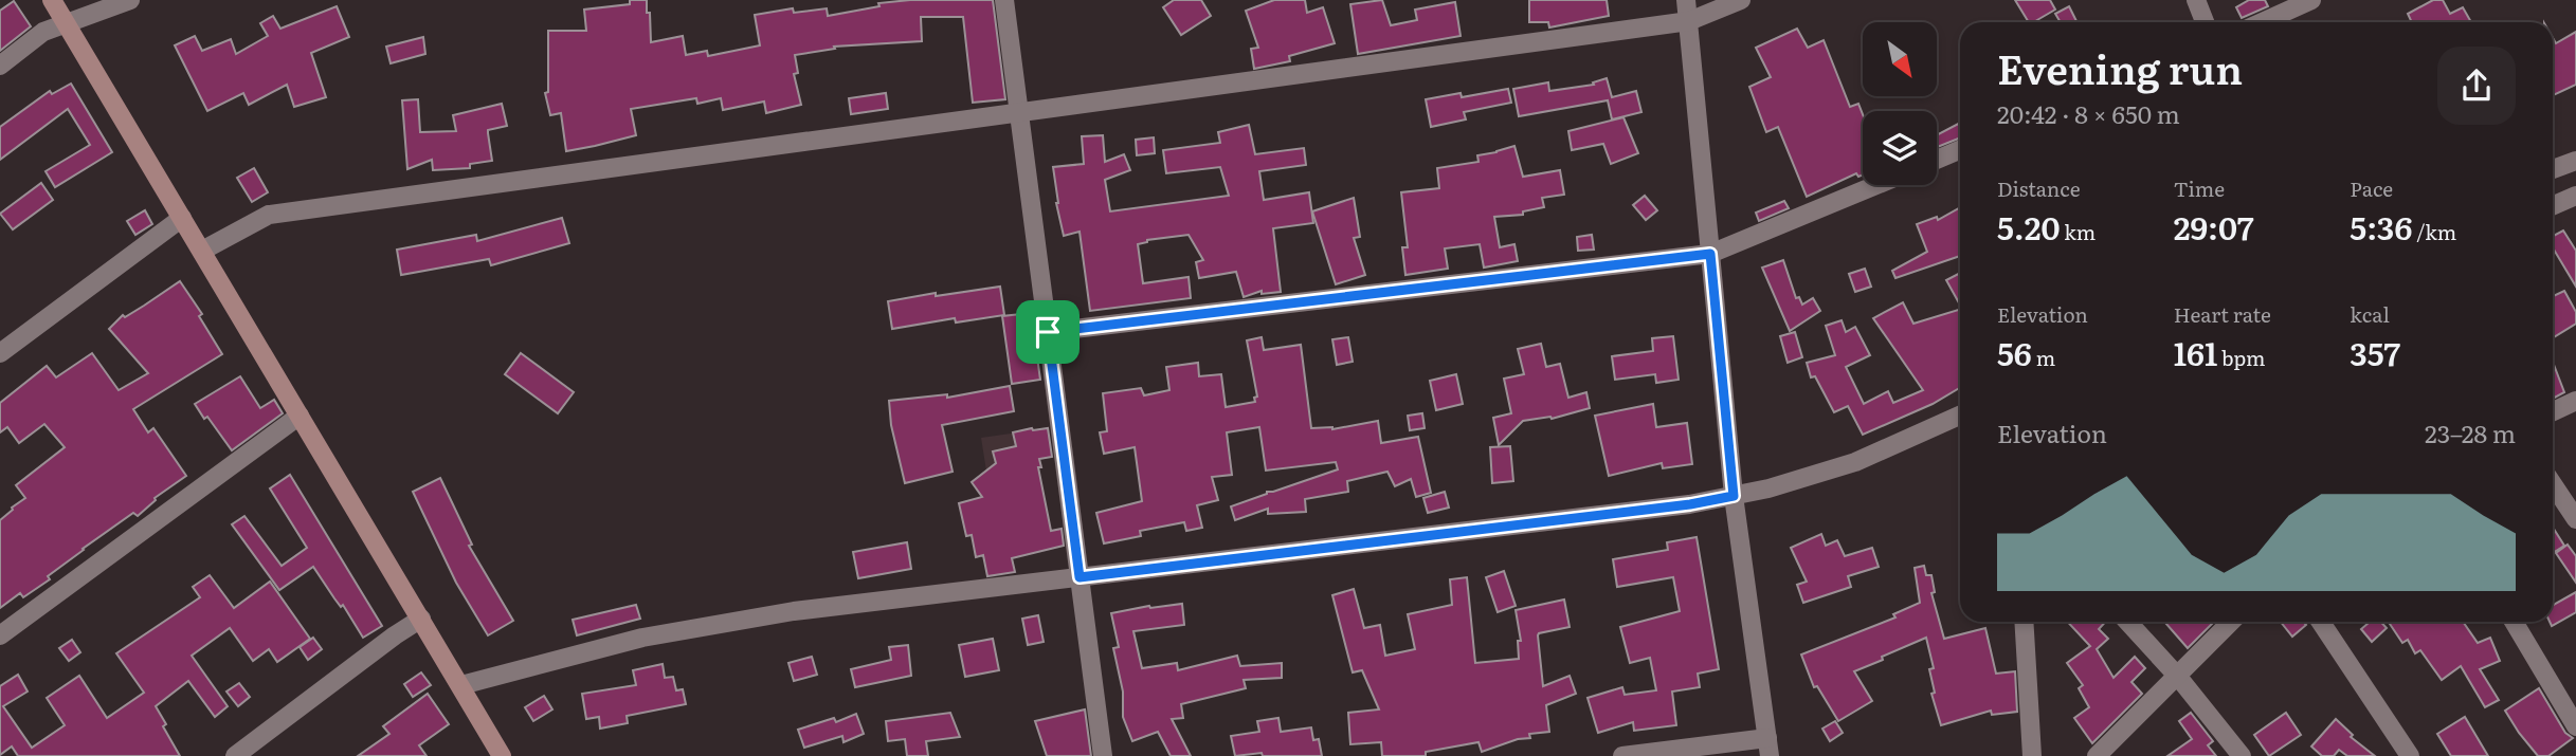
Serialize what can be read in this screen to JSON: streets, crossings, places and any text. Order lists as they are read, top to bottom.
{
  "north": "bottom right",
  "page": {
    "heading": ["Evening run", "20:42 · 8 × 650 m"],
    "stats": [
      ["Distance", "5.20 km"],
      ["Time", "29:07"],
      ["Pace", "5:36 /km"],
      ["Elevation", "56 m"],
      ["Heart rate", "161 bpm"],
      ["kcal", "357"]
    ],
    "chart": ["Elevation", "23–28 m"]
  }
}
